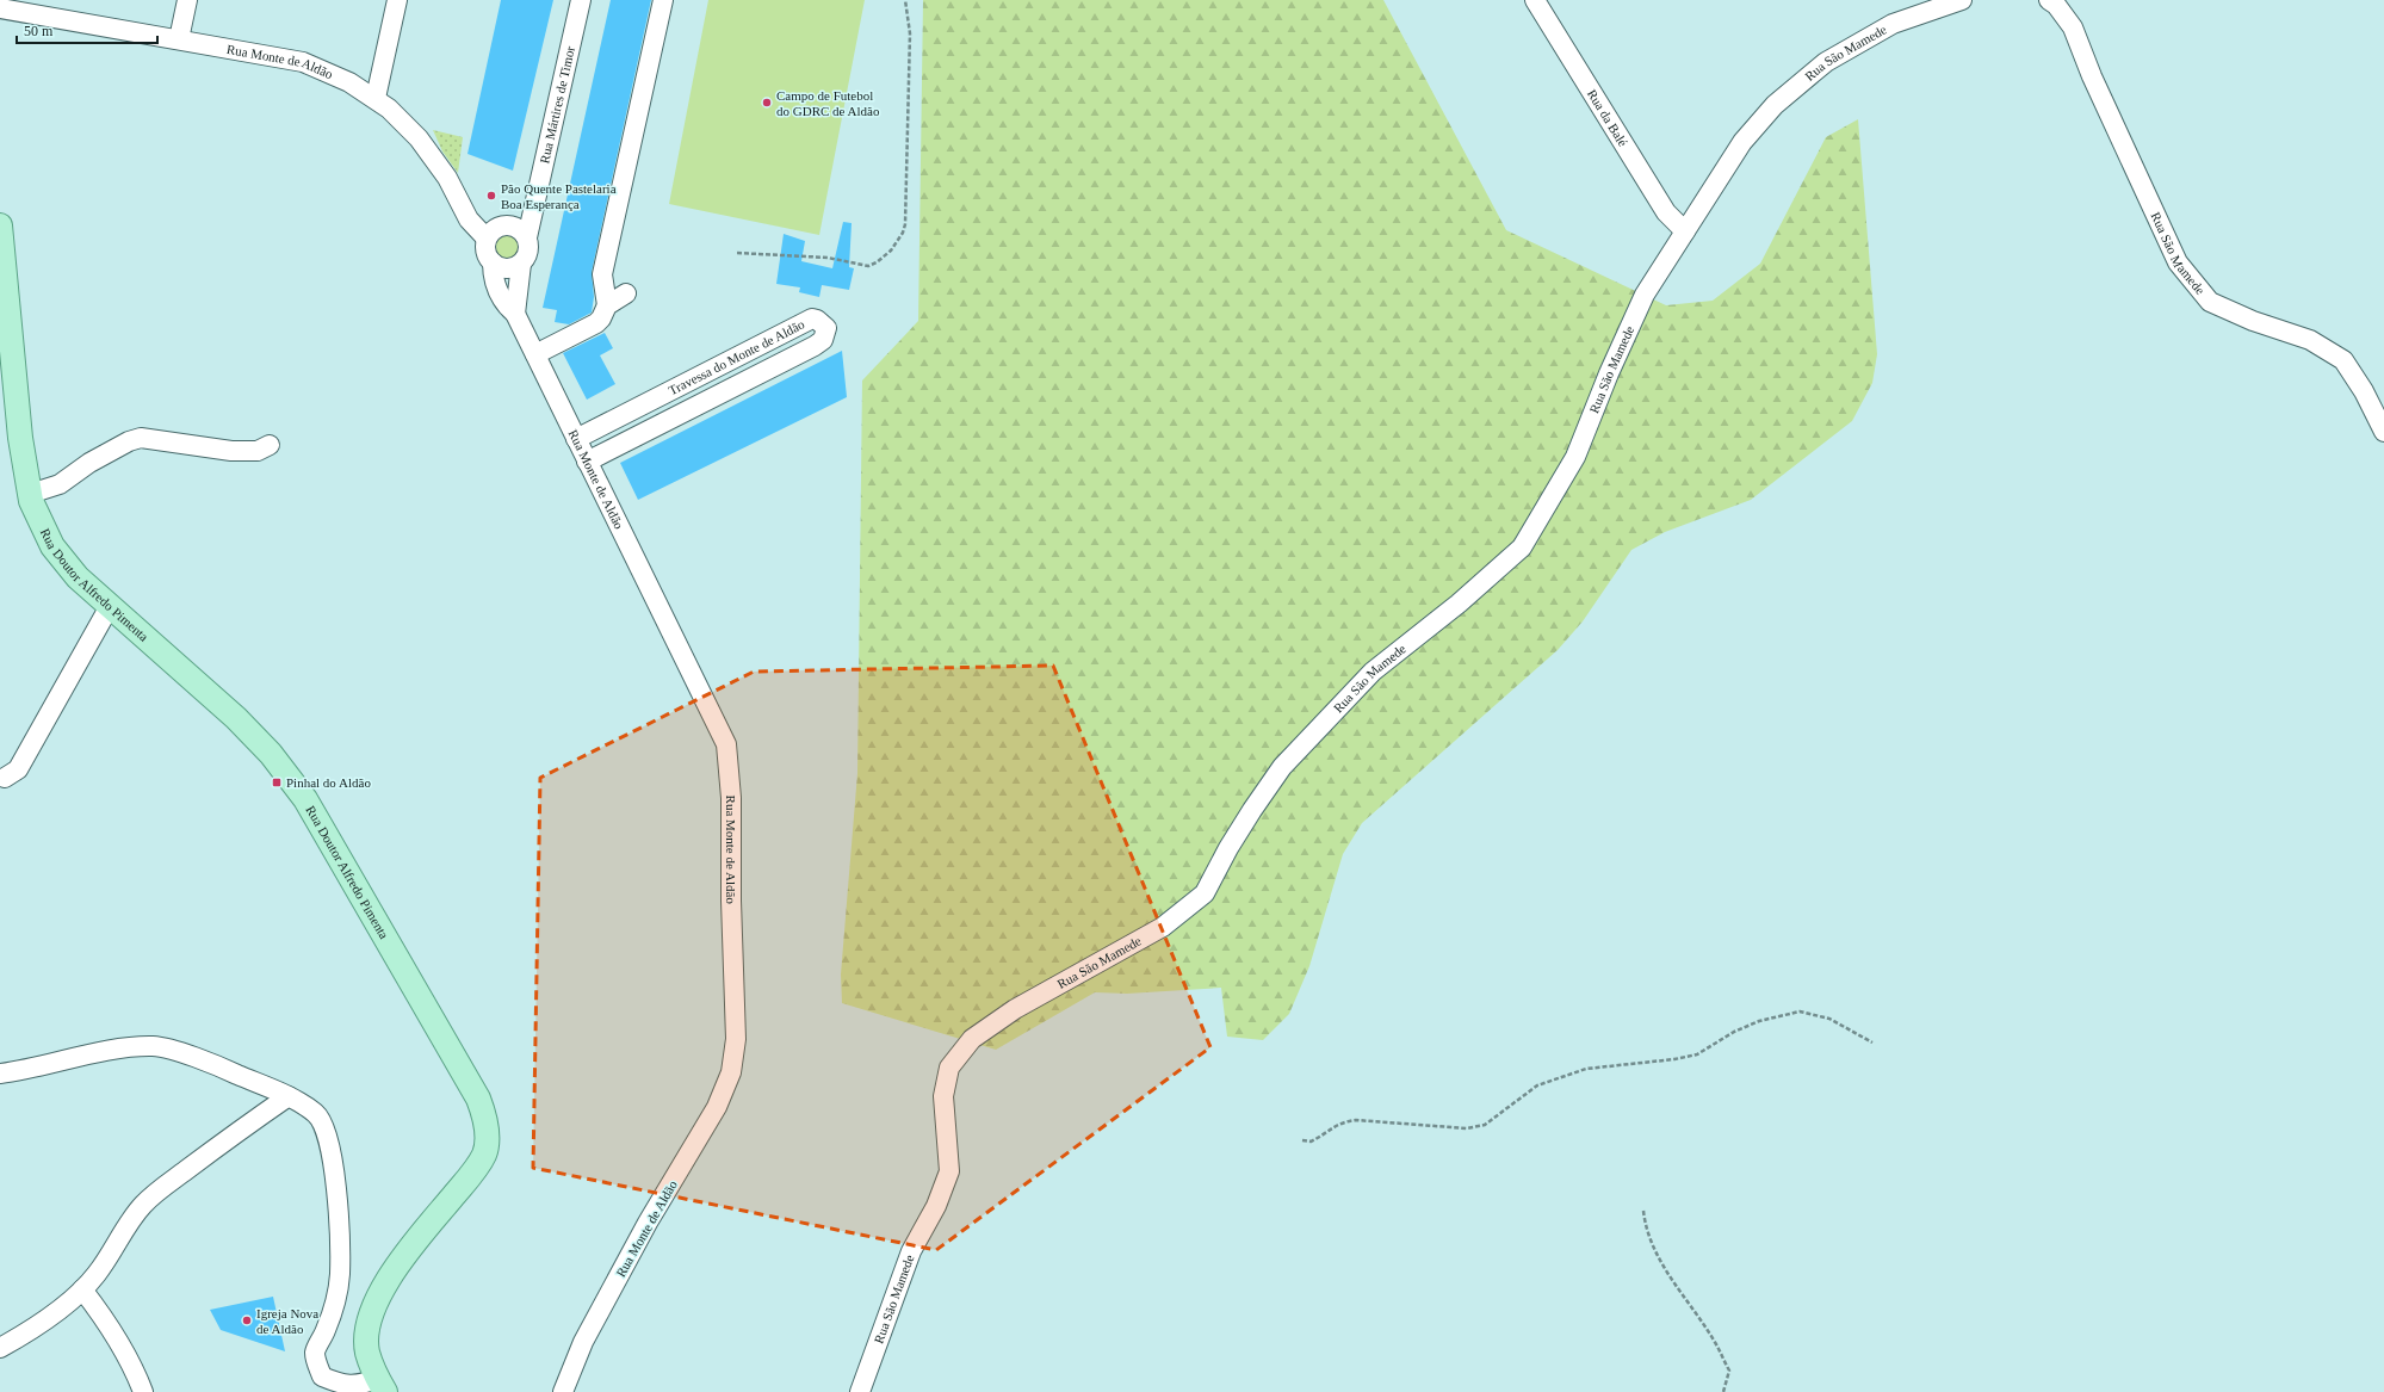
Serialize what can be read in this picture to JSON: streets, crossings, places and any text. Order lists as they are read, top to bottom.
{
  "streets": {
    "main road": ["Rua Doutor Alfredo Pimenta"],
    "street": [
      "Rua São Mamede",
      "Rua Monte de Aldão",
      "Rua Mártires de Timor",
      "Rua da Balé",
      "Travessa do Monte de Aldão"
    ]
  },
  "crossings": [
    ["Rua São Mamede", "Rua da Balé"],
    ["Rua Monte de Aldão", "Rua Mártires de Timor"],
    ["Rua Monte de Aldão", "Travessa do Monte de Aldão"]
  ],
  "places": {
    "other": ["Campo de Futebol do GDRC de Aldão", "Pão Quente Pastelaria Boa Esperança", "Igreja Nova de Aldão"],
    "transit": ["Pinhal do Aldão"]
  },
  "scale_bar": "50 m"
}
